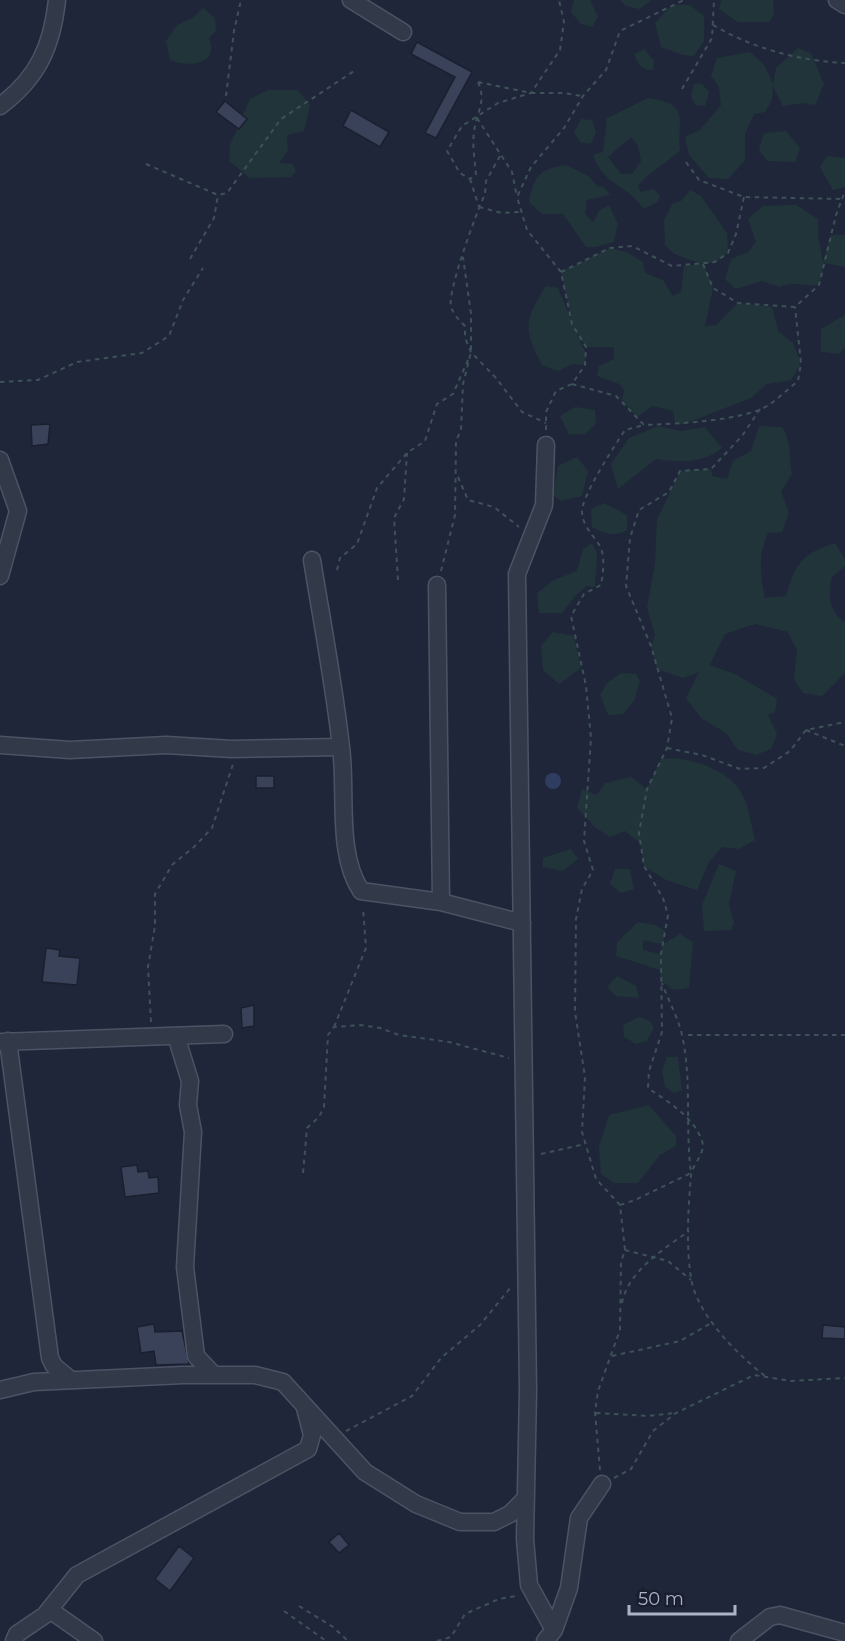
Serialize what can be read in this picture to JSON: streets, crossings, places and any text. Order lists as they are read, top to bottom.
{
  "scale_bar": "50 m"
}
